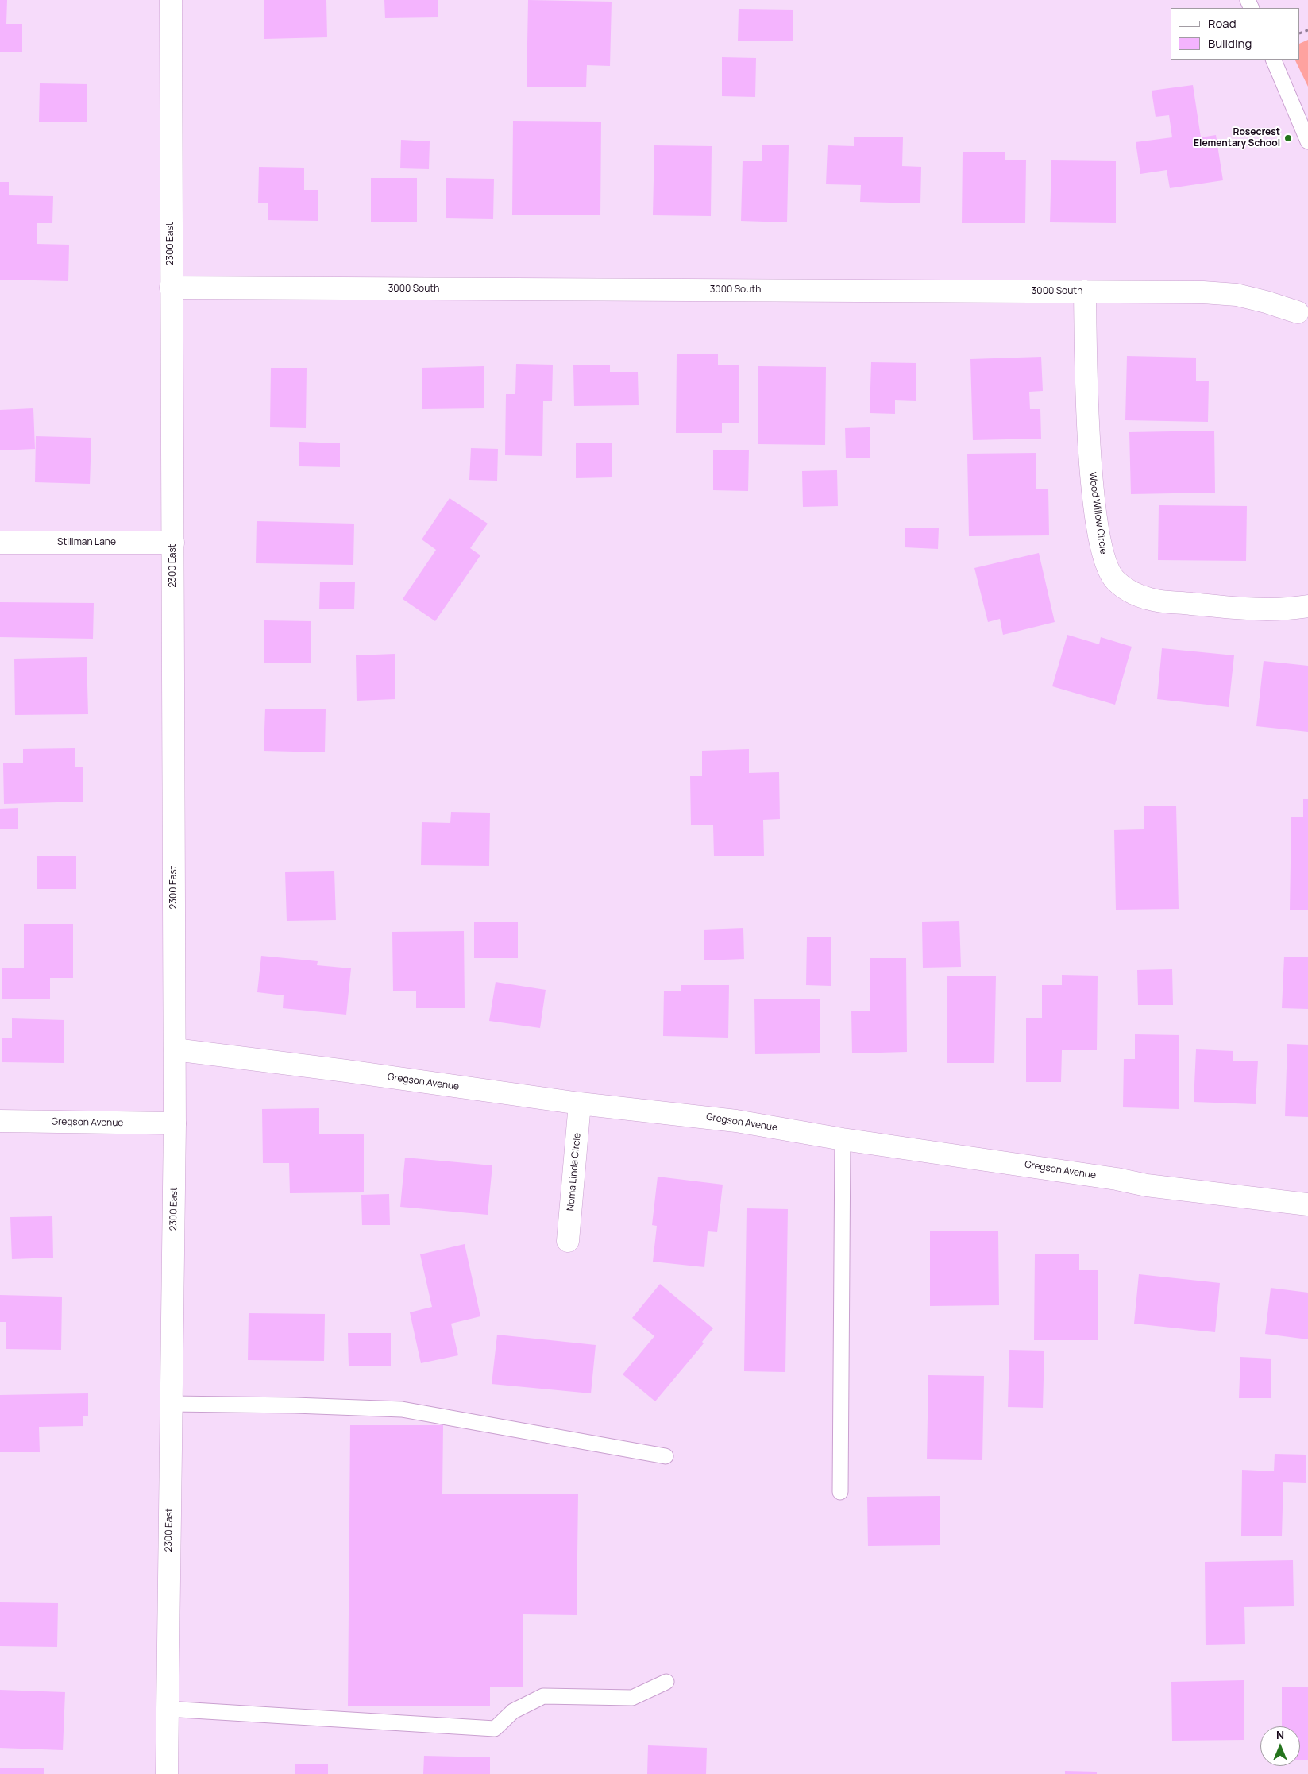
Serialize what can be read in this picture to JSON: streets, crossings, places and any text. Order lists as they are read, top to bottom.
{
  "streets": {
    "street": [
      "2300 East",
      "3000 South",
      "Wood Willow Circle",
      "Stillman Lane",
      "Gregson Avenue",
      "Noma Linda Circle"
    ]
  },
  "crossings": [
    ["2300 East", "3000 South"],
    ["2300 East", "Stillman Lane"],
    ["2300 East", "Gregson Avenue"],
    ["3000 South", "Wood Willow Circle"],
    ["Gregson Avenue", "Noma Linda Circle"]
  ],
  "places": ["Rosecrest Elementary School"],
  "legend": ["Road", "Building"],
  "north": "top"
}
